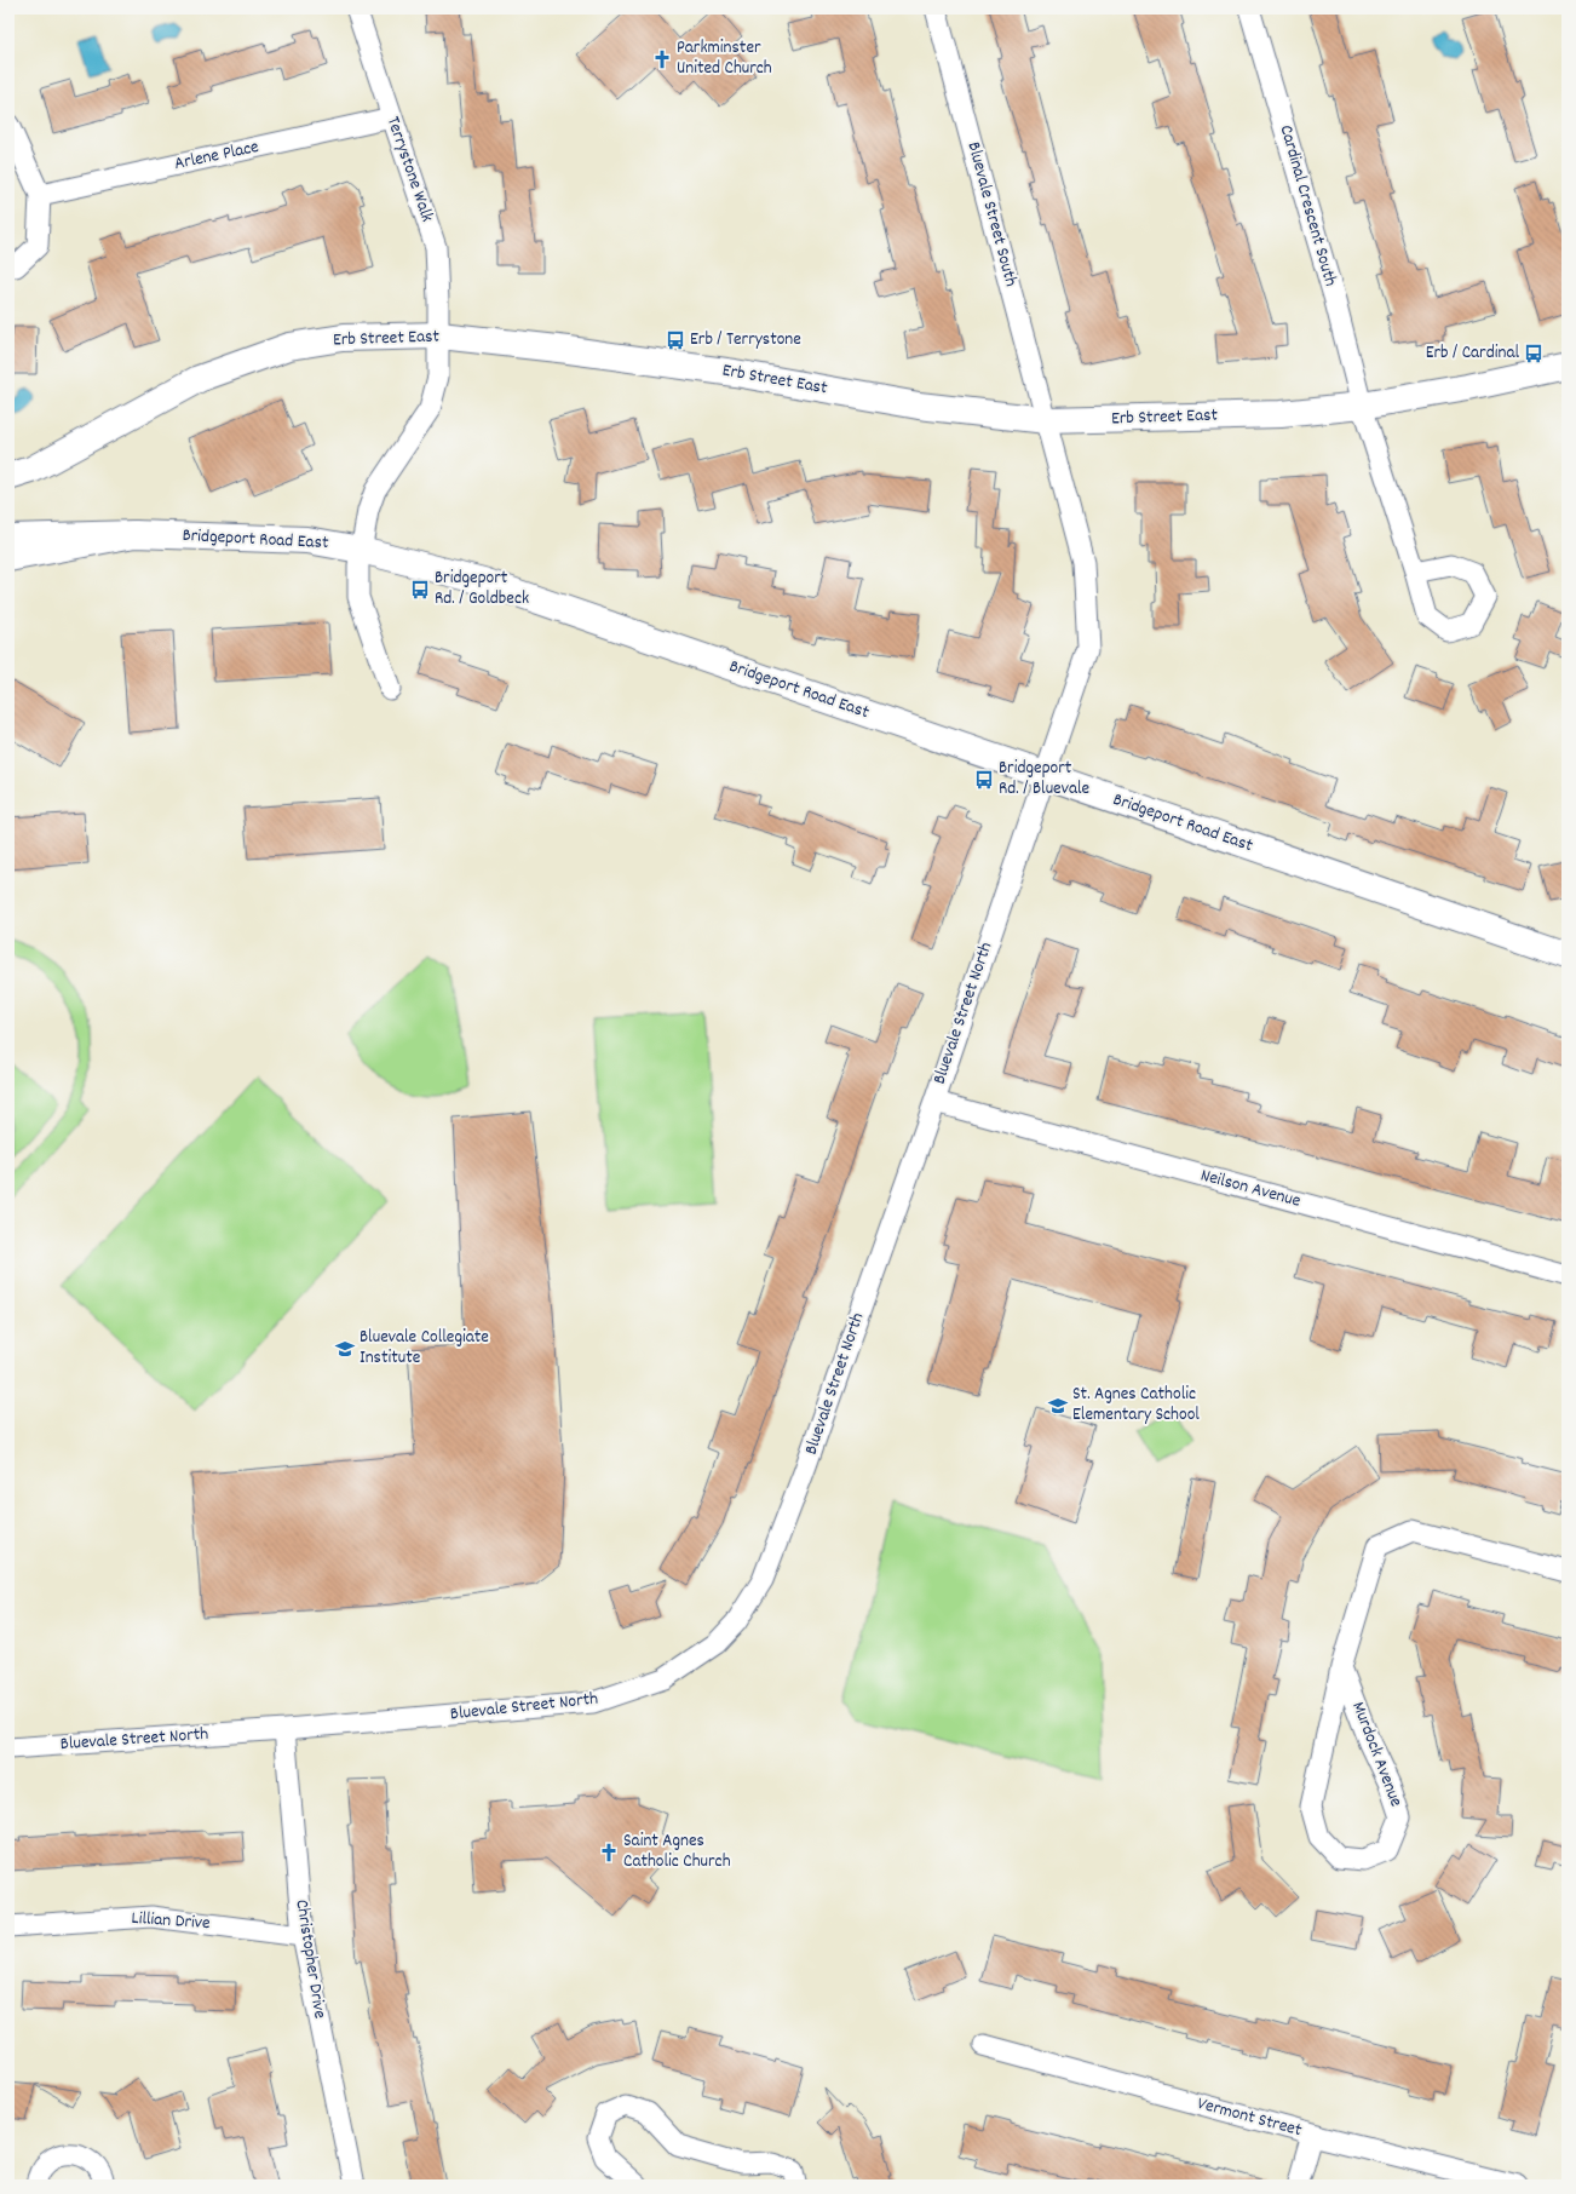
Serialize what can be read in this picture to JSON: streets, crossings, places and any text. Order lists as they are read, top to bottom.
{
  "streets": {
    "main road": ["Erb Street East", "Bridgeport Road East"],
    "street": [
      "Arlene Place",
      "Terrystone Walk",
      "Cardinal Crescent South",
      "Bluevale Street South",
      "Bluevale Street North",
      "Neilson Avenue",
      "Murdock Avenue",
      "Lillian Drive",
      "Christopher Drive",
      "Vermont Street"
    ]
  },
  "crossings": [
    ["Arlene Place", "Terrystone Walk"],
    ["Terrystone Walk", "Erb Street East"],
    ["Terrystone Walk", "Bridgeport Road East"],
    ["Cardinal Crescent South", "Erb Street East"],
    ["Bluevale Street South", "Erb Street East"],
    ["Bluevale Street South", "Bluevale Street North"],
    ["Erb Street East", "Bluevale Street North"],
    ["Bridgeport Road East", "Bluevale Street North"],
    ["Bluevale Street North", "Neilson Avenue"],
    ["Bluevale Street North", "Christopher Drive"],
    ["Lillian Drive", "Christopher Drive"]
  ],
  "places": {
    "church": ["Parkminster United Church", "Saint Agnes Catholic Church"],
    "bus stop": [
      "Erb / Terrystone",
      "Erb / Cardinal",
      "Bridgeport Rd. / Goldbeck",
      "Bridgeport Rd. / Bluevale"
    ],
    "school or university": ["Bluevale Collegiate Institute", "St. Agnes Catholic Elementary School"]
  }
}
